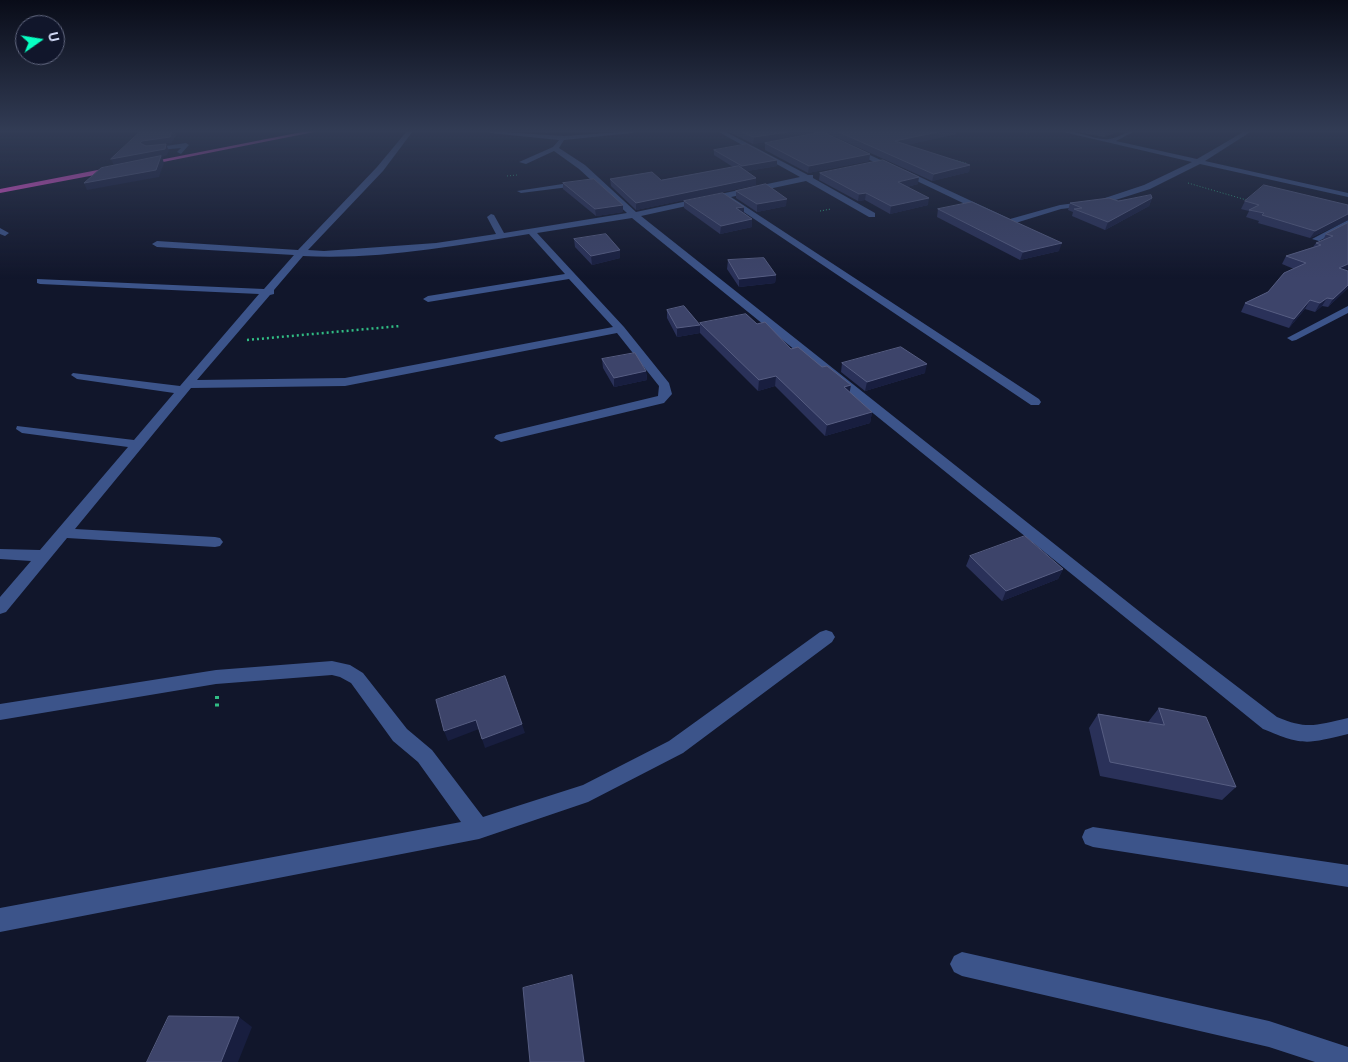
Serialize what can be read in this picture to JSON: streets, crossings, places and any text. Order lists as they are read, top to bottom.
{
  "north": "right"
}
